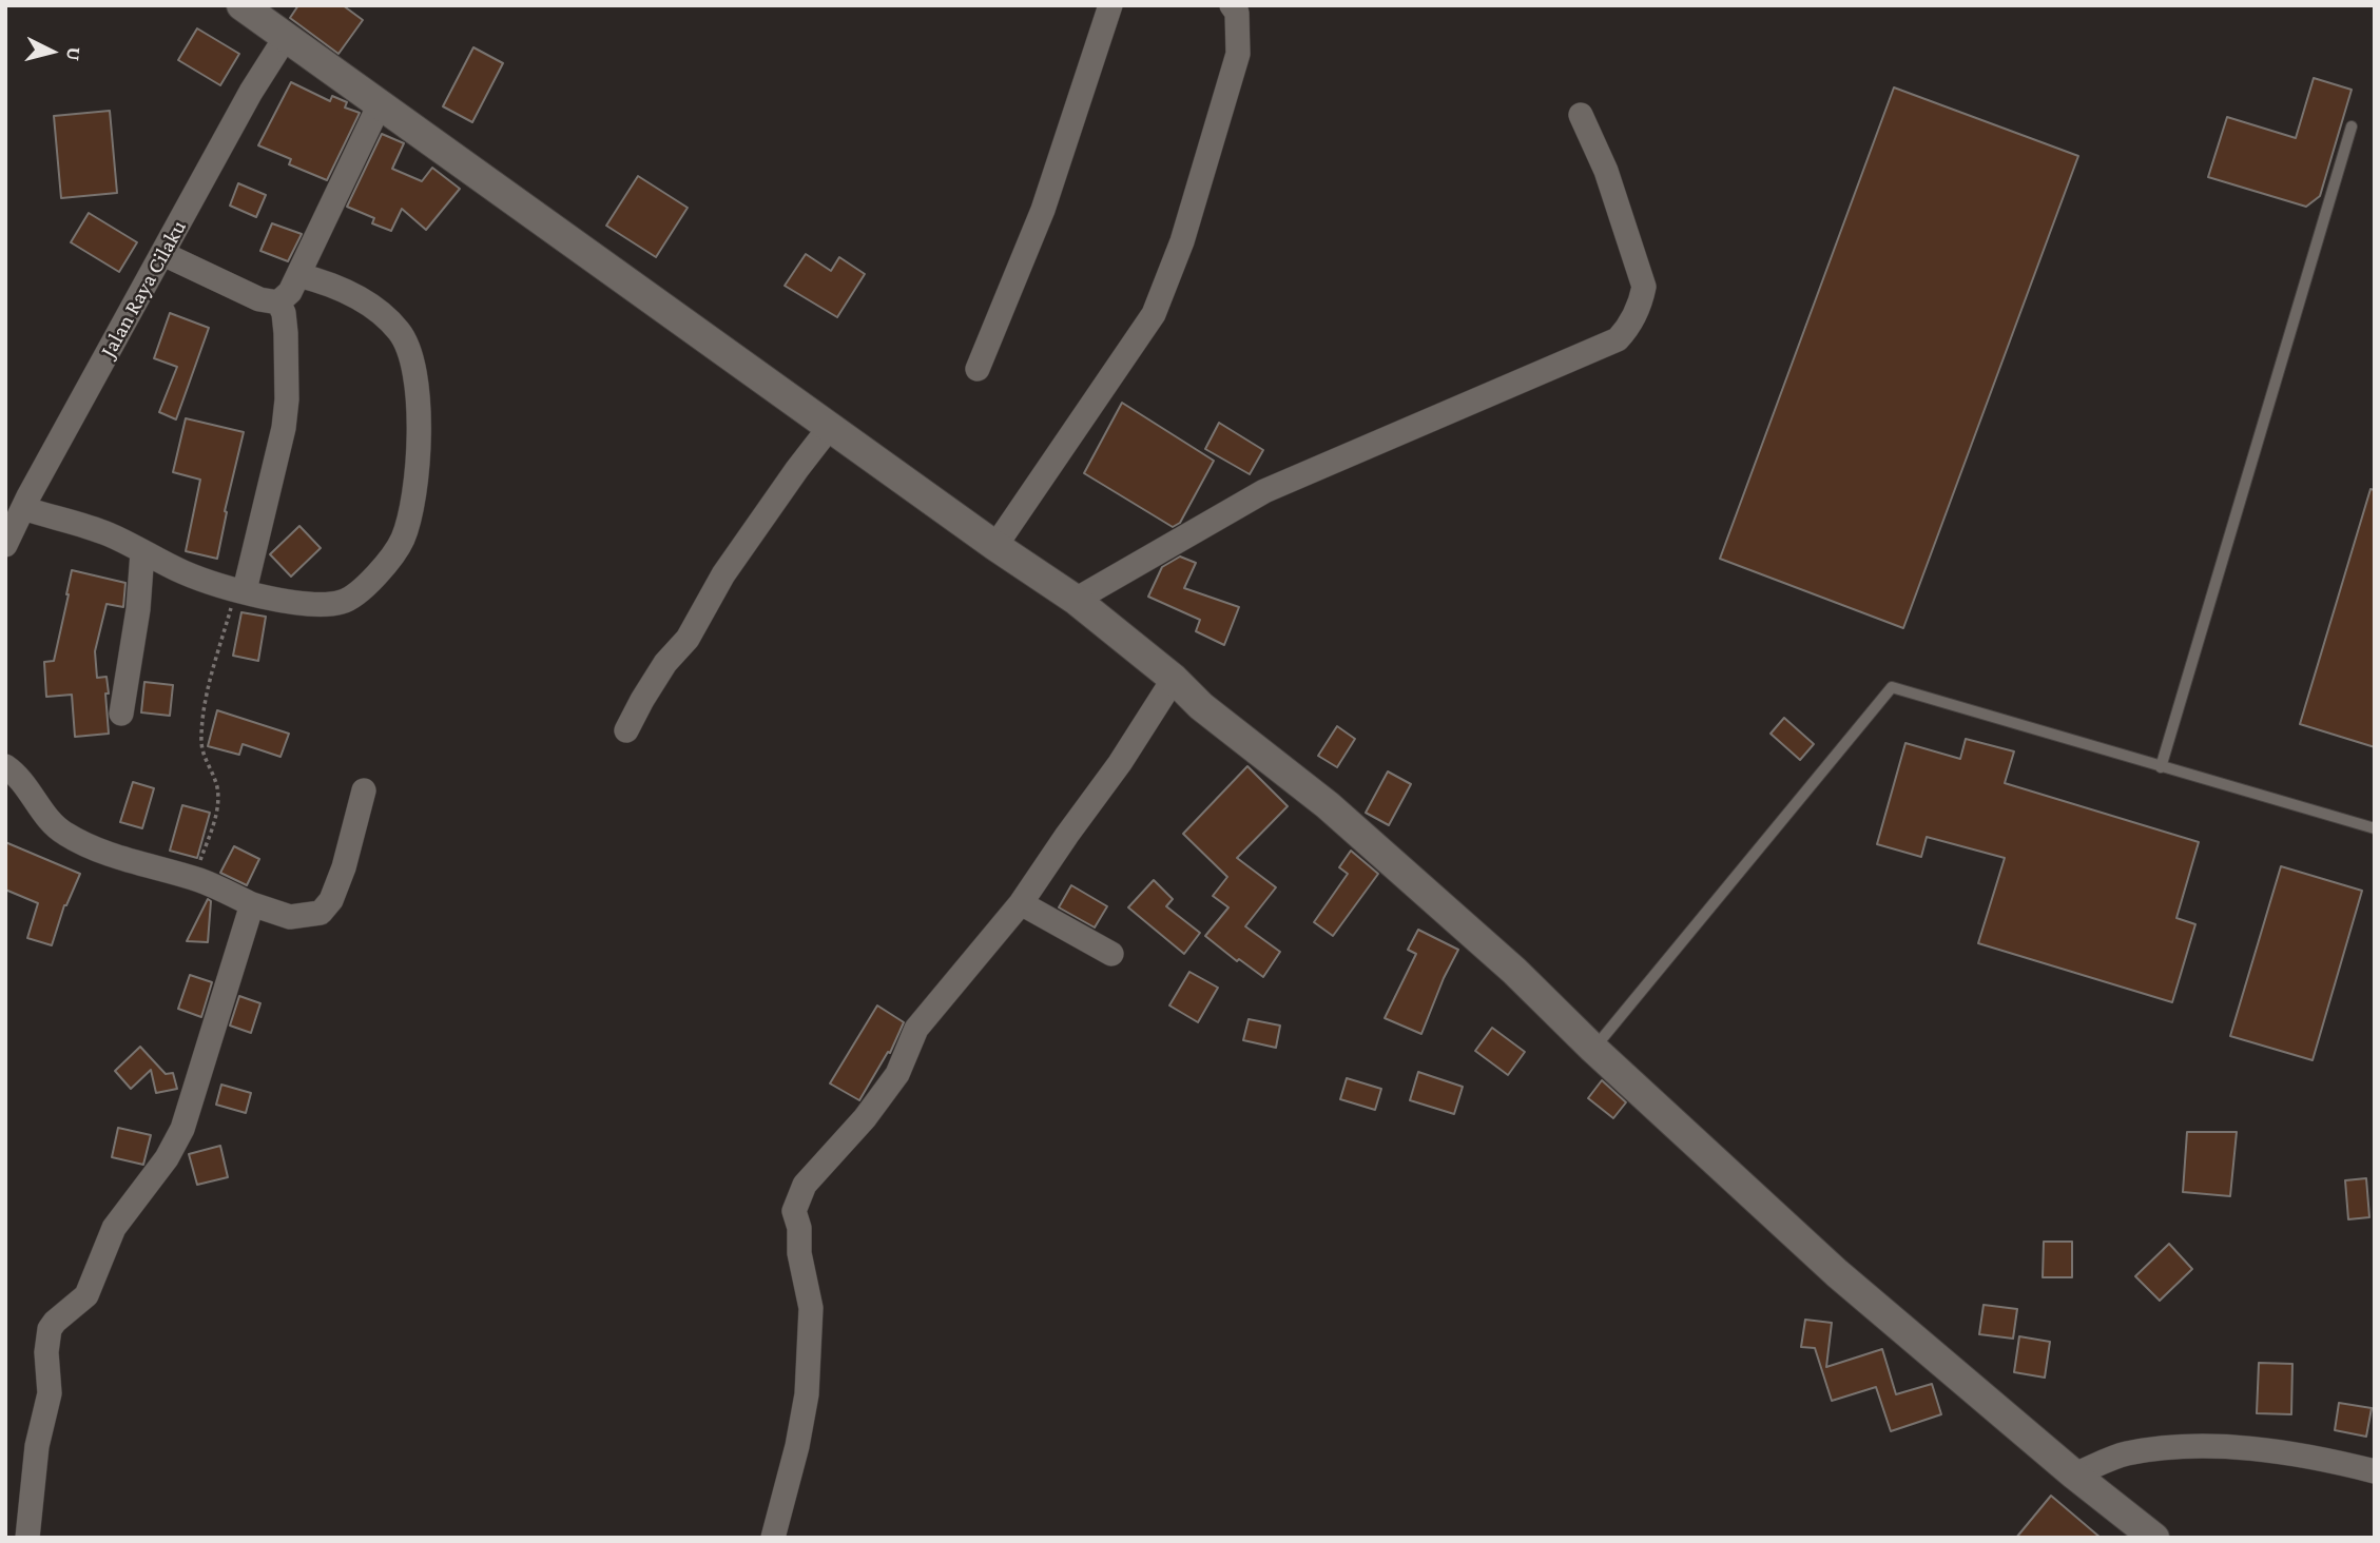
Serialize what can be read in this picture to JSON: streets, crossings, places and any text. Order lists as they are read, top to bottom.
{
  "streets": {
    "street": ["Jalan Raya Cilaku"]
  },
  "north": "right"
}
